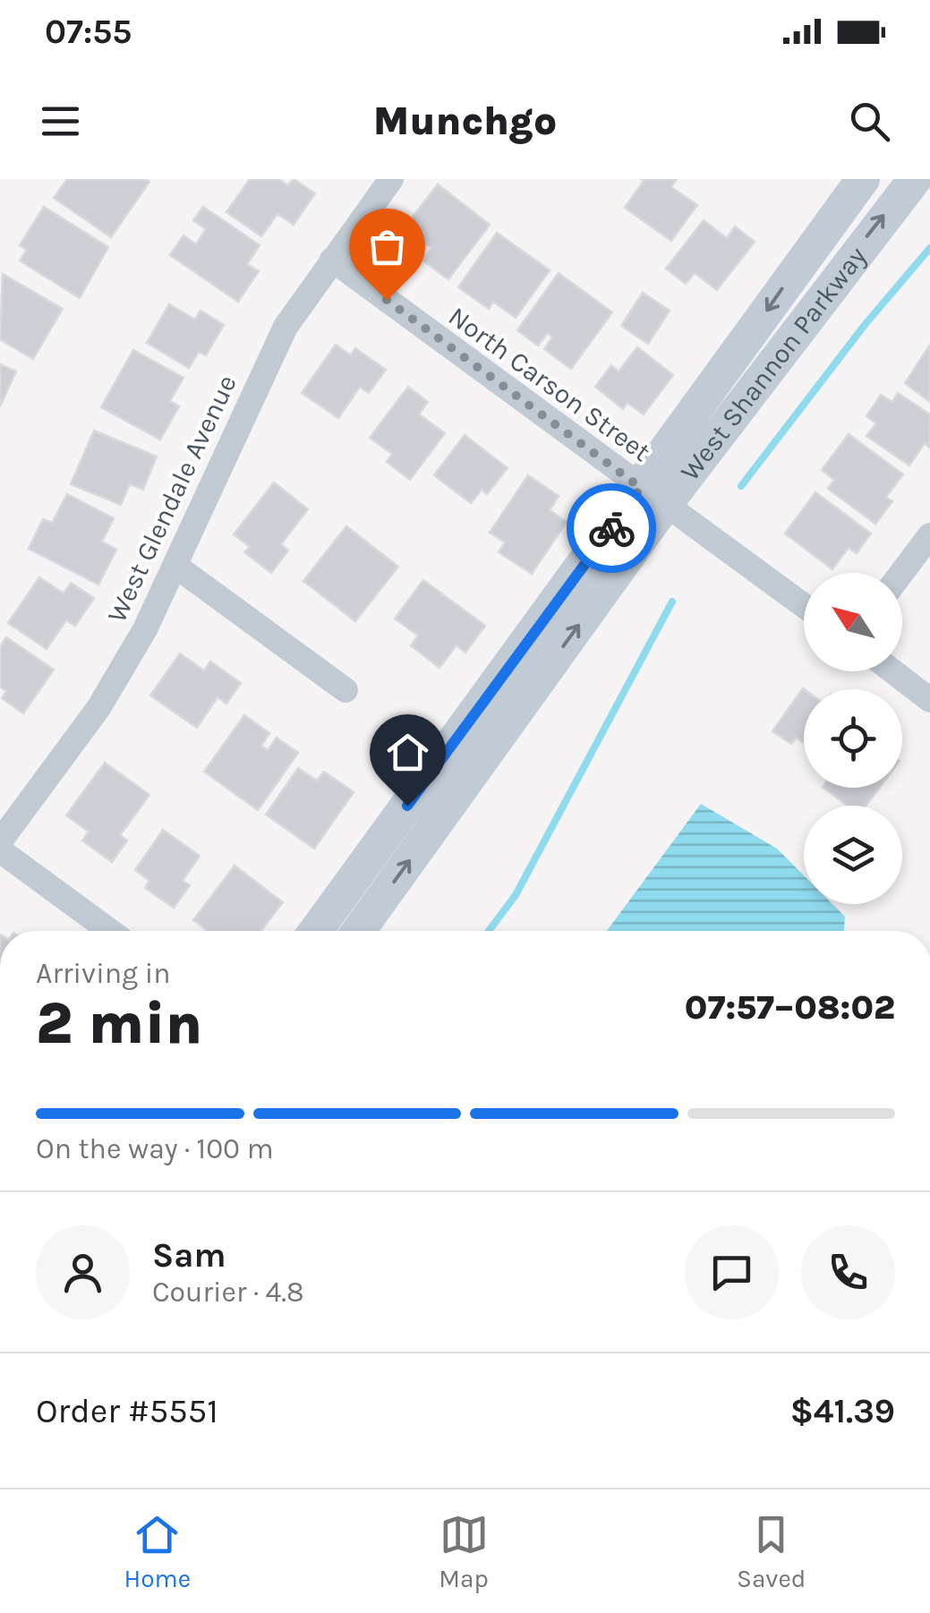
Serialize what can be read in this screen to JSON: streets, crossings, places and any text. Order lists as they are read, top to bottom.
{
  "streets": {
    "street": ["West Shannon Parkway", "North Carson Street", "West Glendale Avenue"]
  },
  "crossings": [
    ["West Shannon Parkway", "North Carson Street"],
    ["North Carson Street", "West Glendale Avenue"]
  ],
  "north": "top left",
  "page": {
    "status": "07:55",
    "header": "Munchgo",
    "heading": ["2 min", "Arriving in", "07:57–08:02"],
    "panel": [
      "Sam",
      "Courier · 4.8",
      "Order #5551",
      "$41.39"
    ],
    "bar": "On the way · 100 m",
    "tabs": ["Home", "Map", "Saved"]
  }
}
